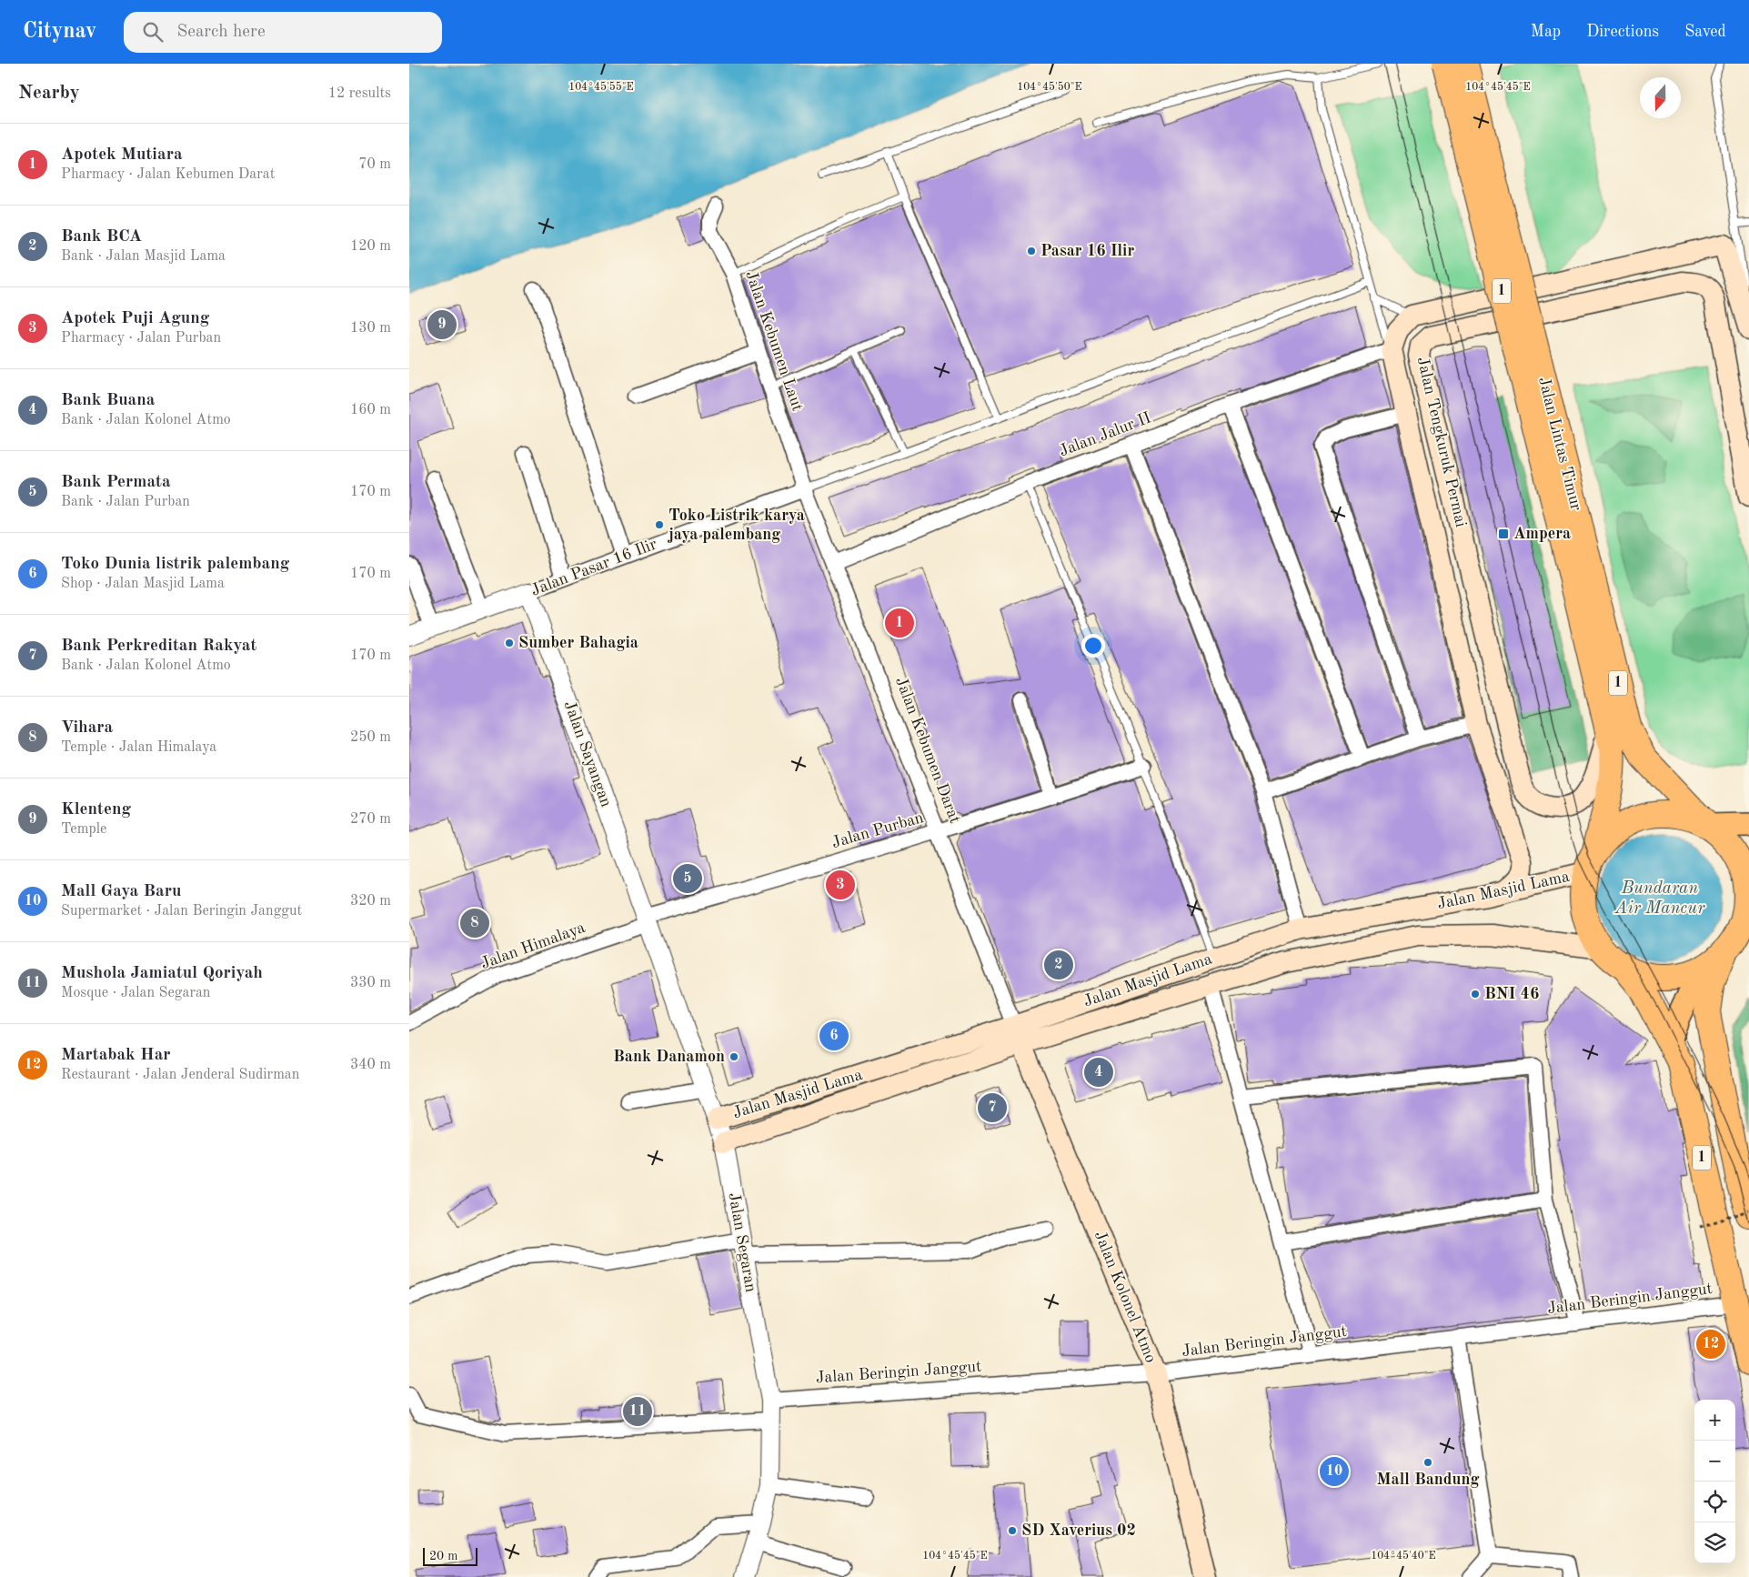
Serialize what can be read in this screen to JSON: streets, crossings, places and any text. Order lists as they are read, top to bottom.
{
  "streets": {
    "highway": ["1", "Jalan Lintas Timur"],
    "main road": ["Jalan Tengkuruk Permai", "Jalan Masjid Lama", "Jalan Kolonel Atmo"],
    "street": [
      "Jalan Kebumen Laut",
      "Jalan Jalur II",
      "Jalan Pasar 16 Ilir",
      "Jalan Kebumen Darat",
      "Jalan Sayangan",
      "Jalan Purban",
      "Jalan Himalaya",
      "Jalan Segaran",
      "Jalan Beringin Janggut"
    ]
  },
  "crossings": [
    ["1", "Jalan Lintas Timur"],
    ["1", "Jalan Masjid Lama"],
    ["1", "Jalan Beringin Janggut"],
    ["Jalan Kebumen Laut", "Jalan Pasar 16 Ilir"],
    ["Jalan Kebumen Laut", "Jalan Kebumen Darat"],
    ["Jalan Jalur II", "Jalan Tengkuruk Permai"],
    ["Jalan Jalur II", "Jalan Kebumen Darat"],
    ["Jalan Tengkuruk Permai", "Jalan Masjid Lama"],
    ["Jalan Lintas Timur", "Jalan Masjid Lama"],
    ["Jalan Pasar 16 Ilir", "Jalan Kebumen Darat"],
    ["Jalan Pasar 16 Ilir", "Jalan Sayangan"],
    ["Jalan Kebumen Darat", "Jalan Purban"],
    ["Jalan Kebumen Darat", "Jalan Masjid Lama"],
    ["Jalan Kebumen Darat", "Jalan Kolonel Atmo"],
    ["Jalan Sayangan", "Jalan Purban"],
    ["Jalan Sayangan", "Jalan Himalaya"],
    ["Jalan Sayangan", "Jalan Segaran"],
    ["Jalan Purban", "Jalan Himalaya"],
    ["Jalan Purban", "Jalan Segaran"],
    ["Jalan Masjid Lama", "Jalan Segaran"],
    ["Jalan Masjid Lama", "Jalan Kolonel Atmo"],
    ["Jalan Himalaya", "Jalan Segaran"],
    ["Jalan Segaran", "Jalan Beringin Janggut"],
    ["Jalan Kolonel Atmo", "Jalan Beringin Janggut"]
  ],
  "water": ["Bundaran Air Mancur"],
  "places": {
    "other": [
      "Pasar 16 Ilir",
      "Toko Listrik karya jaya palembang",
      "Sumber Bahagia",
      "BNI 46",
      "Bank Danamon",
      "Mall Bandung",
      "SD Xaverius 02"
    ],
    "transit": ["Ampera"]
  },
  "scale_bar": "20 m",
  "north": "bottom",
  "page": {
    "header": "Citynav",
    "search": "Search here",
    "nav": ["Map", "Directions", "Saved"],
    "heading": ["Nearby", "12 results"],
    "list": [
      {
        "mark": "1",
        "name": "Apotek Mutiara",
        "note": "Pharmacy · Jalan Kebumen Darat",
        "value": "70 m"
      },
      {
        "mark": "2",
        "name": "Bank BCA",
        "note": "Bank · Jalan Masjid Lama",
        "value": "120 m"
      },
      {
        "mark": "3",
        "name": "Apotek Puji Agung",
        "note": "Pharmacy · Jalan Purban",
        "value": "130 m"
      },
      {
        "mark": "4",
        "name": "Bank Buana",
        "note": "Bank · Jalan Kolonel Atmo",
        "value": "160 m"
      },
      {
        "mark": "5",
        "name": "Bank Permata",
        "note": "Bank · Jalan Purban",
        "value": "170 m"
      },
      {
        "mark": "6",
        "name": "Toko Dunia listrik palembang",
        "note": "Shop · Jalan Masjid Lama",
        "value": "170 m"
      },
      {
        "mark": "7",
        "name": "Bank Perkreditan Rakyat",
        "note": "Bank · Jalan Kolonel Atmo",
        "value": "170 m"
      },
      {
        "mark": "8",
        "name": "Vihara",
        "note": "Temple · Jalan Himalaya",
        "value": "250 m"
      },
      {
        "mark": "9",
        "name": "Klenteng",
        "note": "Temple",
        "value": "270 m"
      },
      {
        "mark": "10",
        "name": "Mall Gaya Baru",
        "note": "Supermarket · Jalan Beringin Janggut",
        "value": "320 m"
      },
      {
        "mark": "11",
        "name": "Mushola Jamiatul Qoriyah",
        "note": "Mosque · Jalan Segaran",
        "value": "330 m"
      },
      {
        "mark": "12",
        "name": "Martabak Har",
        "note": "Restaurant · Jalan Jenderal Sudirman",
        "value": "340 m"
      }
    ],
    "pins": [
      "9",
      "1",
      "5",
      "3",
      "8",
      "2",
      "6",
      "4",
      "7",
      "12",
      "11",
      "10"
    ],
    "map_buttons": ["+", "−"],
    "scale": "20 m"
  },
  "coordinates": [
    "104°45'55\"E",
    "104°45'50\"E",
    "104°45'45\"E",
    "104°45'40\"E"
  ]
}
